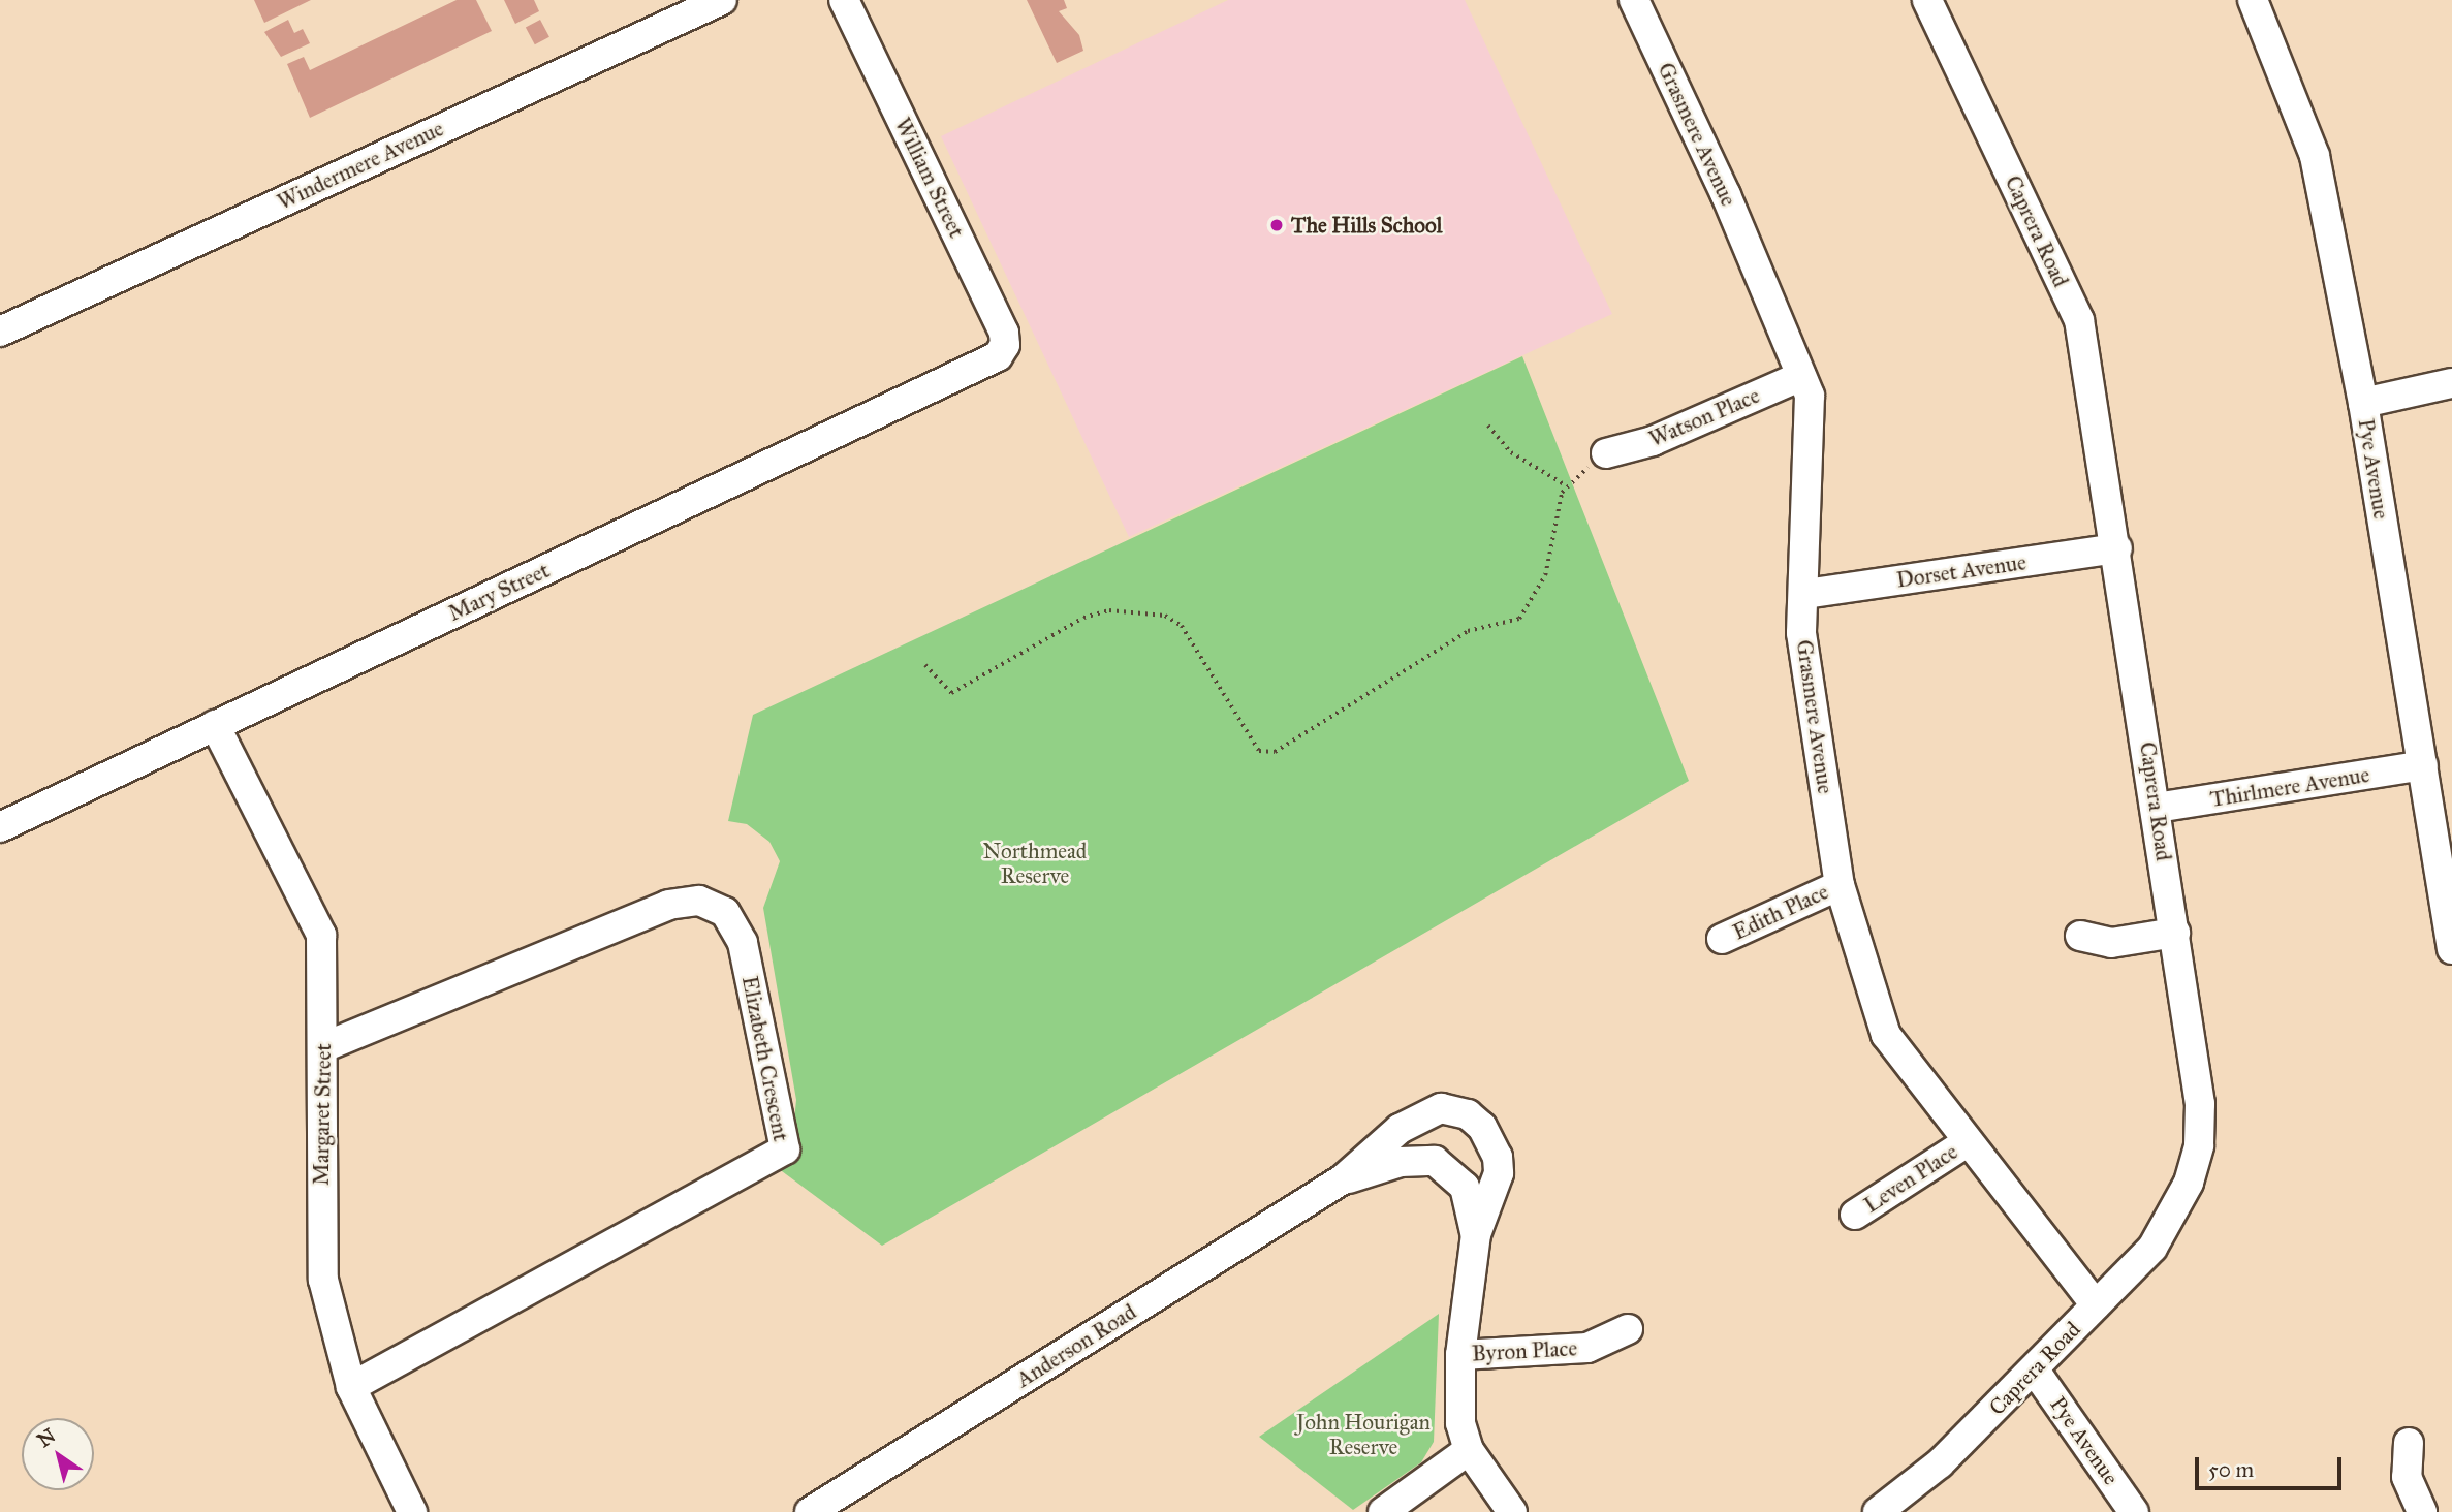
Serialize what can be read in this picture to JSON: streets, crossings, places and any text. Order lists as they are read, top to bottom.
{
  "streets": {
    "street": [
      "Grasmere Avenue",
      "Windermere Avenue",
      "William Street",
      "Caprera Road",
      "Watson Place",
      "Pye Avenue",
      "Dorset Avenue",
      "Mary Street",
      "Thirlmere Avenue",
      "Edith Place",
      "Elizabeth Crescent",
      "Margaret Street",
      "Leven Place",
      "Anderson Road",
      "Byron Place"
    ]
  },
  "crossings": [
    ["Grasmere Avenue", "Caprera Road"],
    ["Grasmere Avenue", "Watson Place"],
    ["Grasmere Avenue", "Dorset Avenue"],
    ["Grasmere Avenue", "Edith Place"],
    ["Grasmere Avenue", "Leven Place"],
    ["William Street", "Mary Street"],
    ["Caprera Road", "Pye Avenue"],
    ["Caprera Road", "Dorset Avenue"],
    ["Caprera Road", "Thirlmere Avenue"],
    ["Pye Avenue", "Thirlmere Avenue"],
    ["Mary Street", "Margaret Street"],
    ["Elizabeth Crescent", "Margaret Street"],
    ["Anderson Road", "Byron Place"]
  ],
  "parks": ["Northmead Reserve", "John Hourigan Reserve"],
  "places": ["The Hills School"],
  "scale_bar": "50 m",
  "north": "top left"
}
